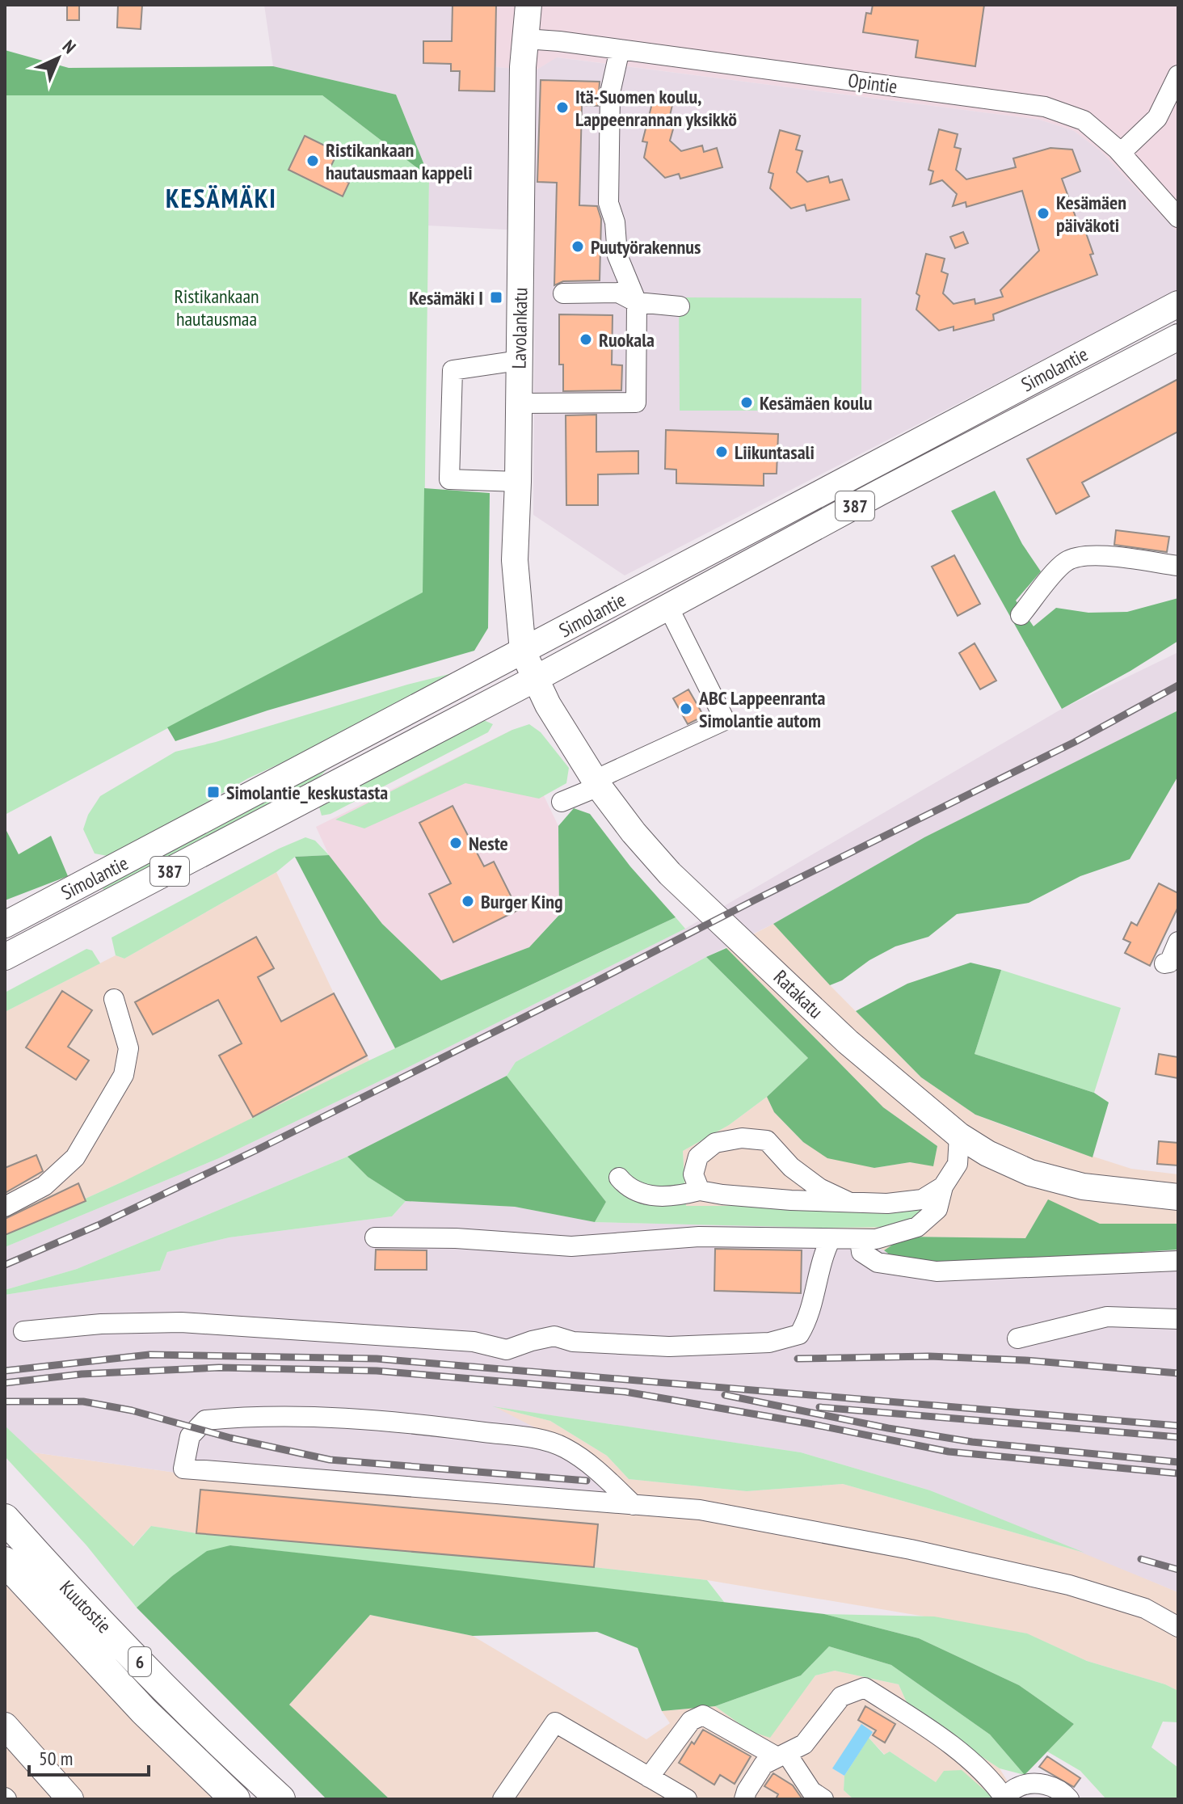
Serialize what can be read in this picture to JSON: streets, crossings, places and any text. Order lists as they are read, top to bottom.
{
  "streets": {
    "highway": ["Kuutostie", "6"],
    "main road": [
      "Lavolankatu",
      "Simolantie",
      "387",
      "Ratakatu"
    ],
    "street": ["Opintie"]
  },
  "crossings": [
    ["Opintie", "Lavolankatu"],
    ["Lavolankatu", "Simolantie"],
    ["Lavolankatu", "Ratakatu"],
    ["Simolantie", "Ratakatu"]
  ],
  "districts": ["KESÄMÄKI"],
  "parks": ["Ristikankaan hautausmaa"],
  "places": {
    "other": [
      "Itä-Suomen koulu, Lappeenrannan yksikkö",
      "Ristikankaan hautausmaan kappeli",
      "Kesämäen päiväkoti",
      "Puutyörakennus",
      "Ruokala",
      "Kesämäen koulu",
      "Liikuntasali",
      "ABC Lappeenranta Simolantie autom",
      "Neste",
      "Burger King"
    ],
    "transit": ["Kesämäki I", "Simolantie_keskustasta"]
  },
  "scale_bar": "50 m",
  "north": "top right"
}
